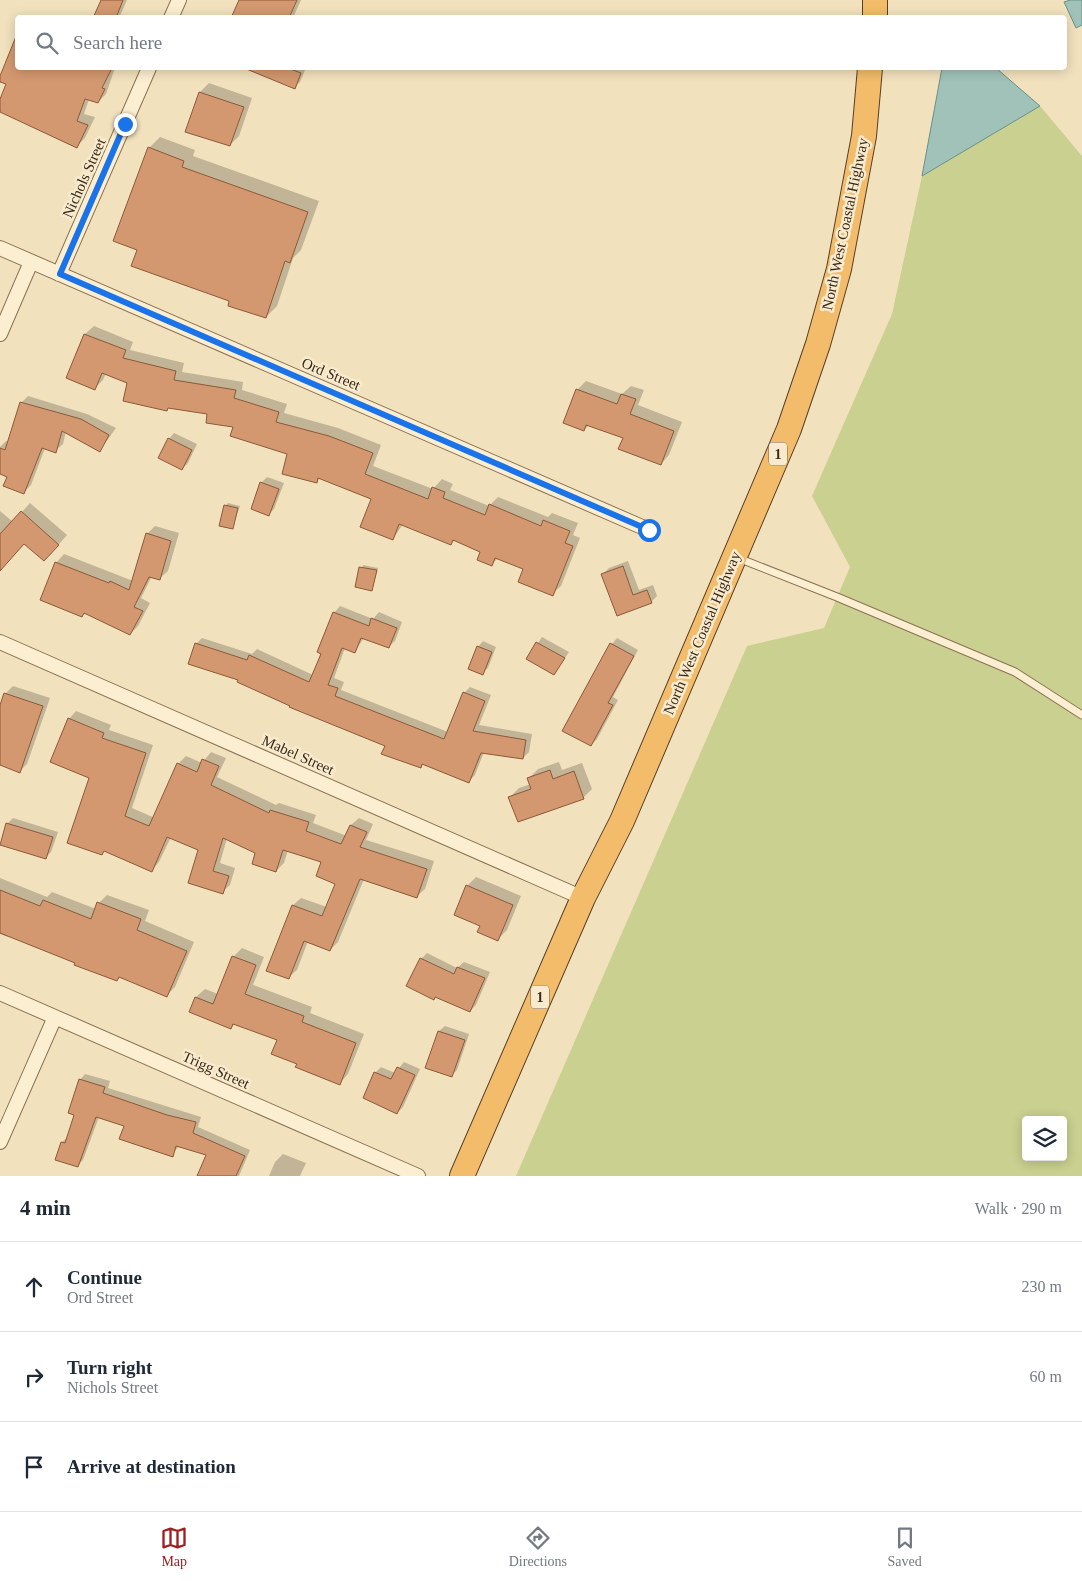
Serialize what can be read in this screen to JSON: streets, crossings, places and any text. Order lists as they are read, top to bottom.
{
  "streets": {
    "highway": ["North West Coastal Highway", "1"],
    "street": [
      "Nichols Street",
      "Ord Street",
      "Mabel Street",
      "Trigg Street"
    ]
  },
  "crossings": [
    ["Nichols Street", "Ord Street"],
    ["North West Coastal Highway", "Mabel Street"]
  ],
  "page": {
    "search": "Search here",
    "heading": ["4 min", "Walk · 290 m"],
    "list": [
      ["Continue", "Ord Street", "230 m"],
      ["Turn right", "Nichols Street", "60 m"],
      "Arrive at destination"
    ],
    "nav": ["Map", "Directions", "Saved"]
  }
}
